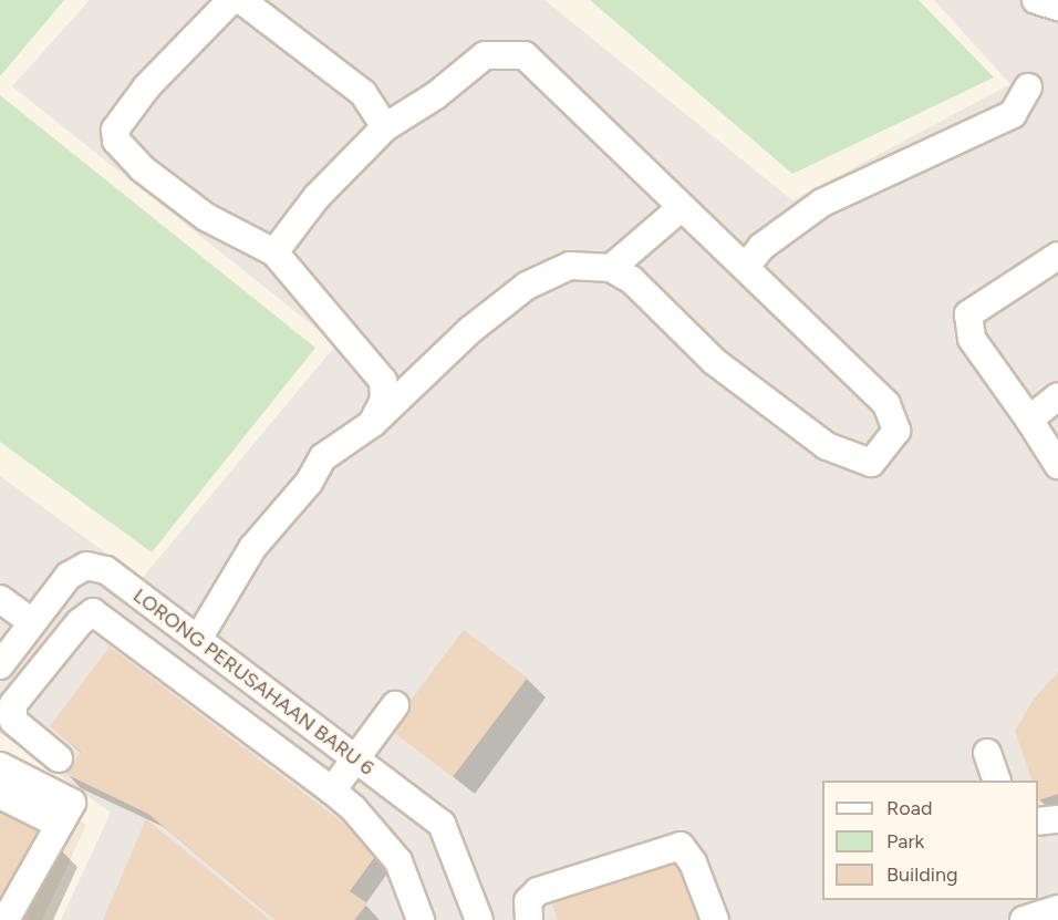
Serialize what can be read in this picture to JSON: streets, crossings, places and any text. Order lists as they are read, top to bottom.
{
  "streets": {
    "street": ["LORONG PERUSAHAAN BARU 6"]
  },
  "legend": ["Road", "Park", "Building"]
}
